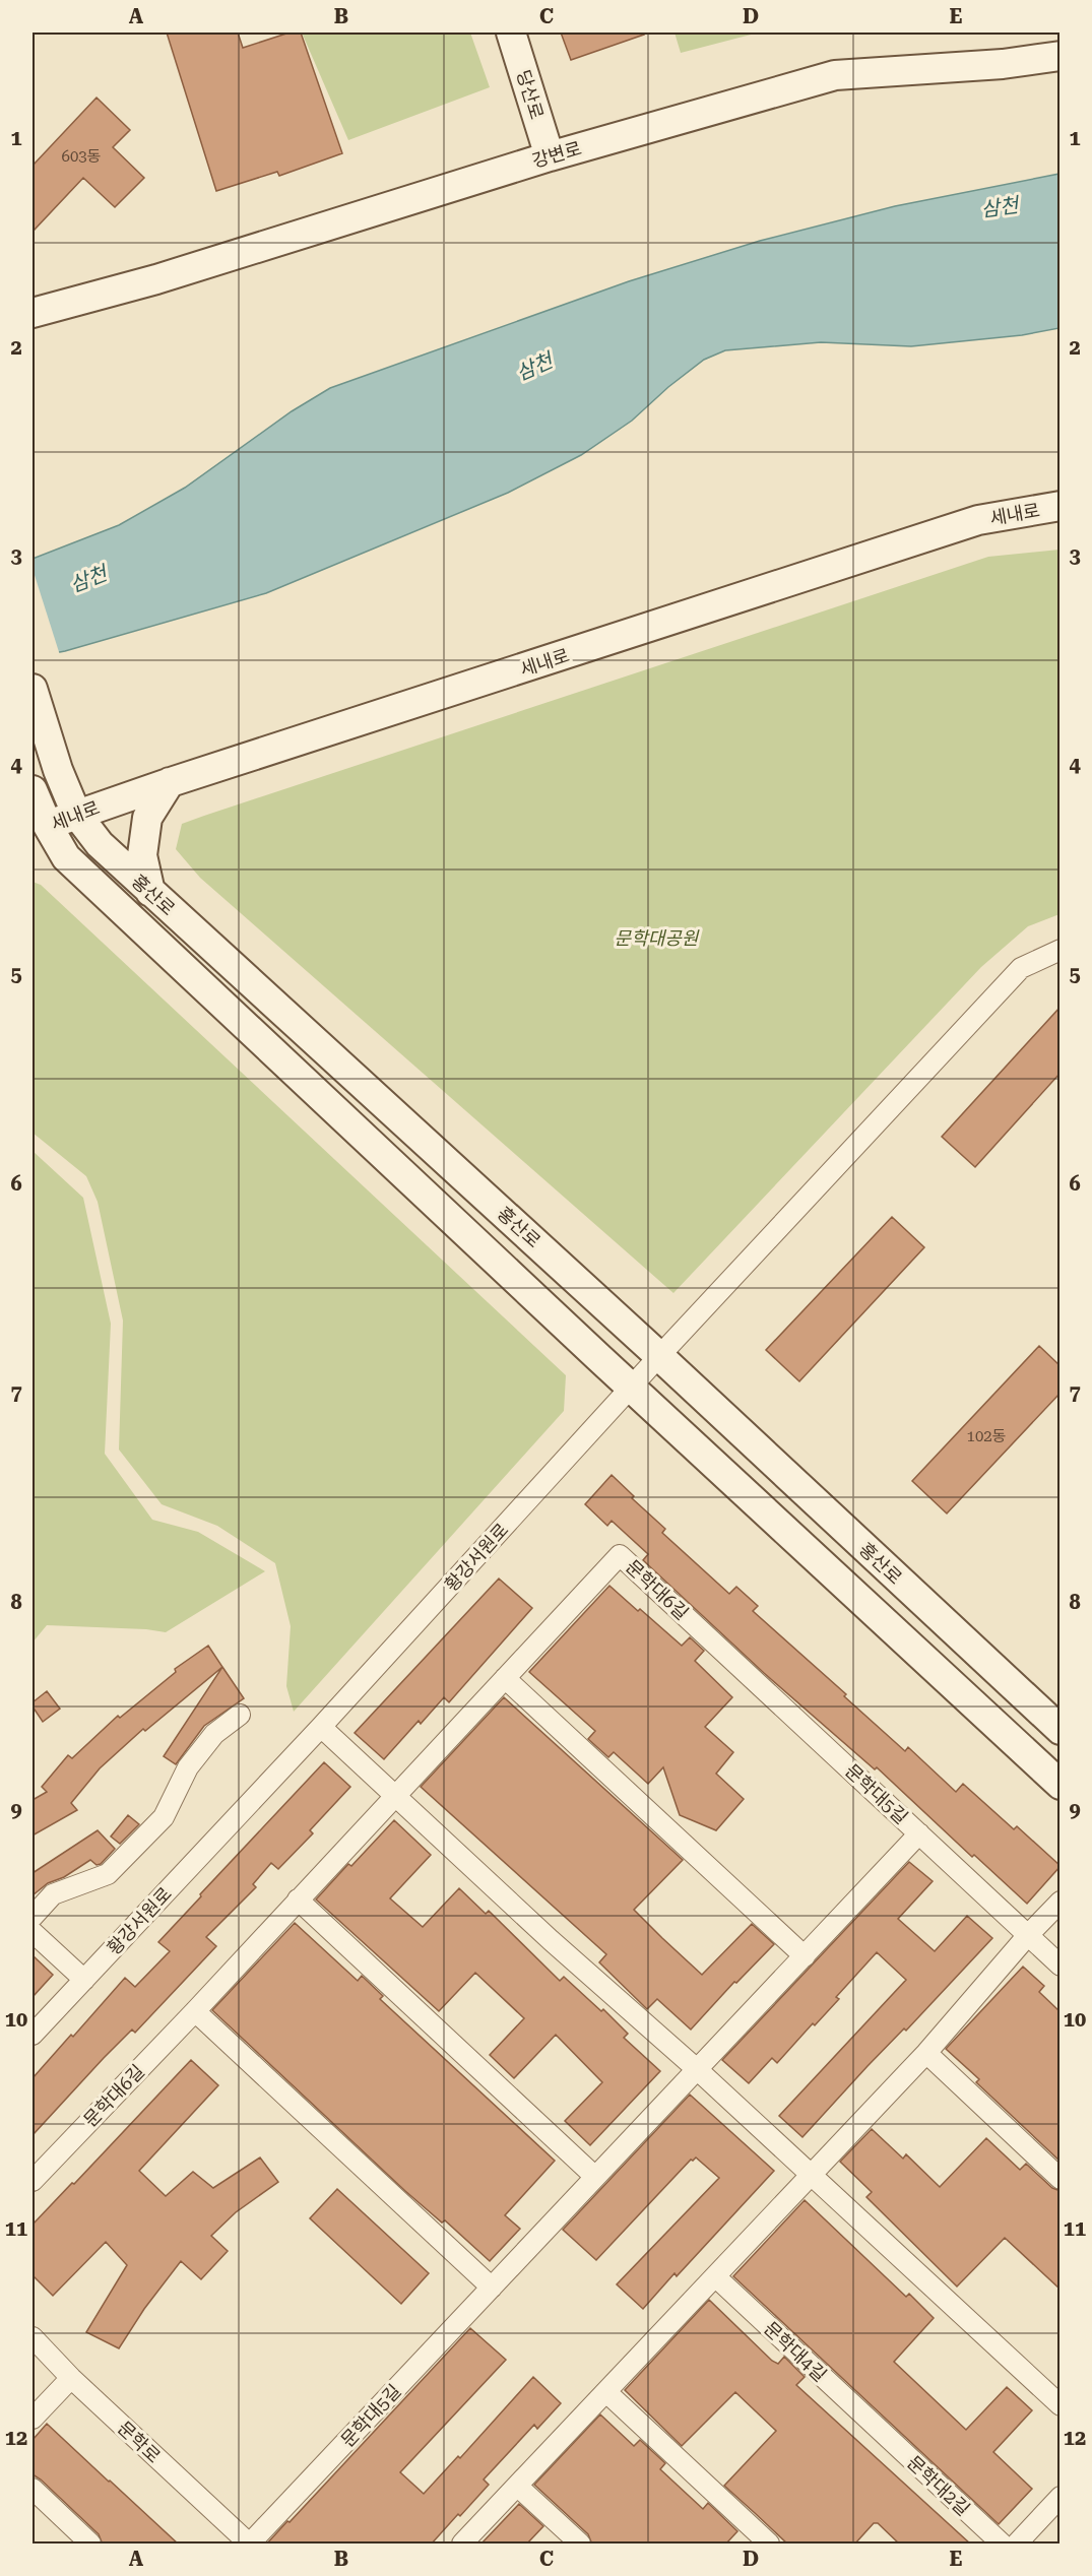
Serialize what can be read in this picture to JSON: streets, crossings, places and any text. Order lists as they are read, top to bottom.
{
  "streets": {
    "street": [
      "당산로",
      "강변로",
      "세내로",
      "홍산로",
      "황강서원로",
      "문학대6길",
      "문학대5길",
      "문학대4길",
      "문학로",
      "문학대2길"
    ]
  },
  "crossings": [
    ["당산로", "강변로"],
    ["세내로", "홍산로"],
    ["홍산로", "황강서원로"],
    ["문학대6길", "문학대5길"],
    ["문학대5길", "문학로"],
    ["문학대4길", "문학대2길"]
  ],
  "water": ["삼천"],
  "parks": ["문학대공원"],
  "house_numbers": ["603동", "102동"],
  "grid": {
    "columns": [
      "A",
      "B",
      "C",
      "D",
      "E"
    ],
    "rows": [
      "1",
      "2",
      "3",
      "4",
      "5",
      "6",
      "7",
      "8",
      "9",
      "10",
      "11",
      "12"
    ]
  }
}
